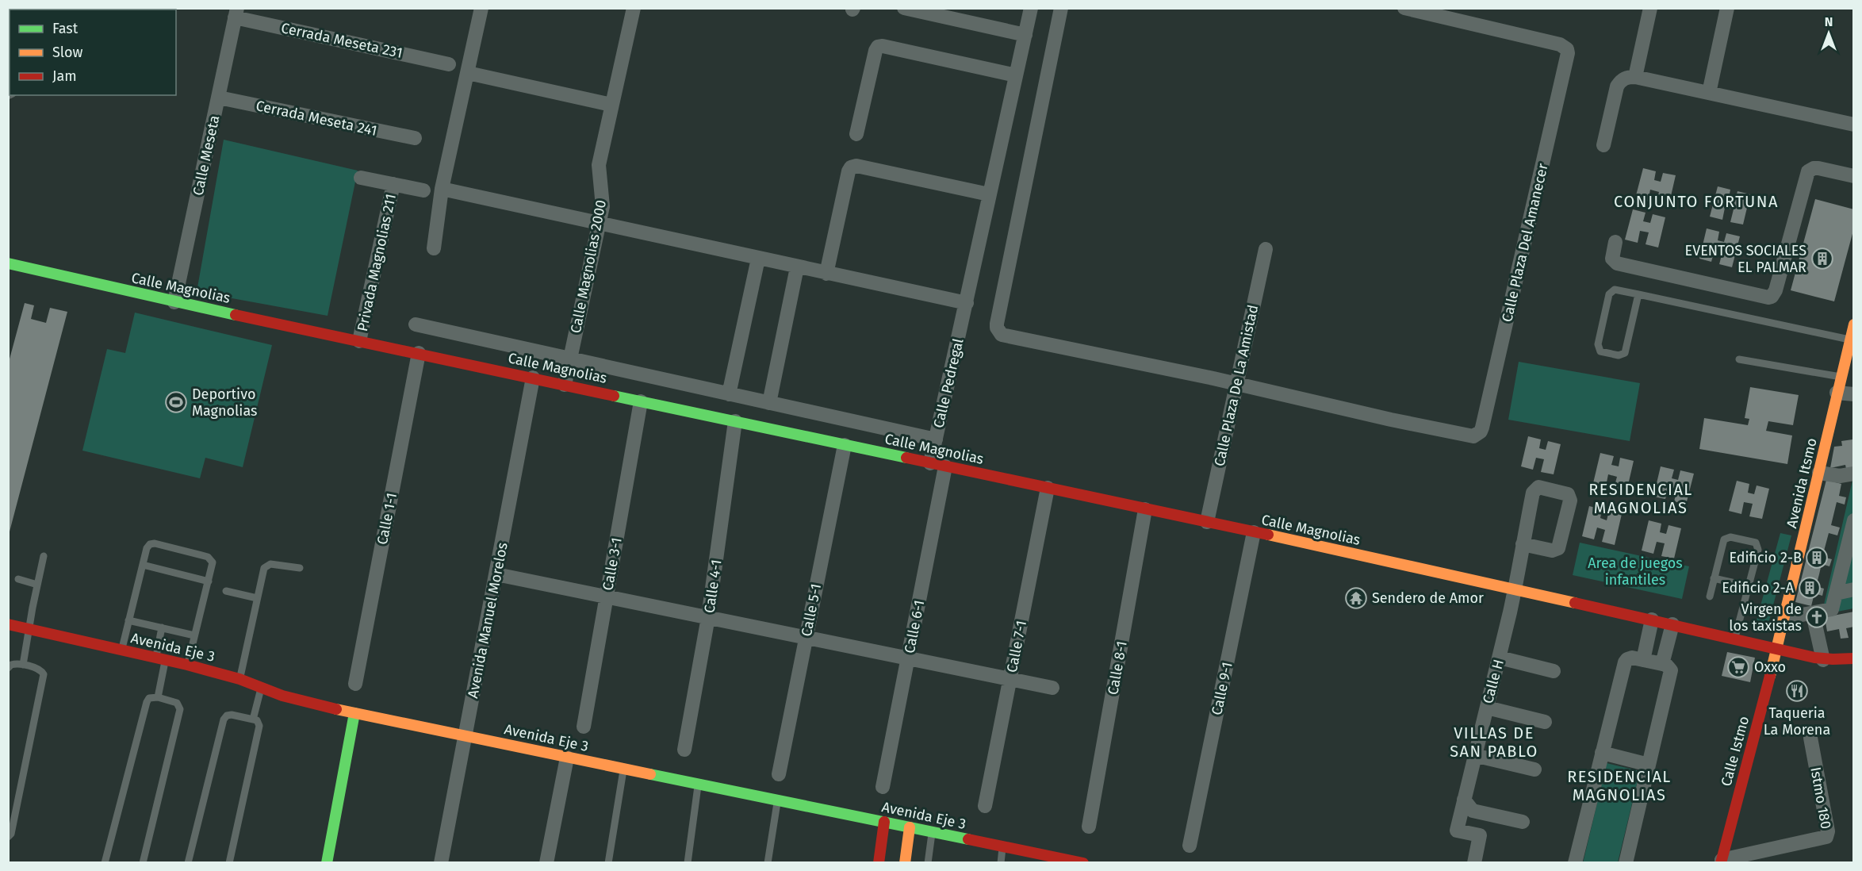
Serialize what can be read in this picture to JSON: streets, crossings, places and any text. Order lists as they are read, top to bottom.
{
  "streets": {
    "main road": [
      "Calle Magnolias",
      "Avenida Itsmo",
      "Avenida Eje 3",
      "Calle Istmo"
    ],
    "street": [
      "Cerrada Meseta 231",
      "Cerrada Meseta 241",
      "Calle Meseta",
      "Calle Plaza Del Amanecer",
      "Privada Magnolias 211",
      "Calle Magnolias 2000",
      "Calle Pedregal",
      "Calle Plaza De La Amistad",
      "Calle 1-1",
      "Calle 3-1",
      "Calle 4-1",
      "Calle 5-1",
      "Avenida Manuel Morelos",
      "Calle 6-1",
      "Calle 7-1",
      "Calle 8-1",
      "Calle H",
      "Calle 9-1",
      "Istmo 180"
    ]
  },
  "crossings": [
    ["Cerrada Meseta 231", "Calle Meseta"],
    ["Cerrada Meseta 241", "Calle Meseta"],
    ["Calle Meseta", "Calle Magnolias"],
    ["Calle Plaza Del Amanecer", "Calle Plaza De La Amistad"],
    ["Privada Magnolias 211", "Calle Magnolias"],
    ["Calle Magnolias 2000", "Calle Magnolias"],
    ["Calle Magnolias", "Calle Pedregal"],
    ["Calle Magnolias", "Calle Plaza De La Amistad"],
    ["Calle Magnolias", "Avenida Itsmo"],
    ["Calle Magnolias", "Calle 1-1"],
    ["Calle Magnolias", "Calle 3-1"],
    ["Calle Magnolias", "Calle 4-1"],
    ["Calle Magnolias", "Calle 5-1"],
    ["Calle Magnolias", "Avenida Manuel Morelos"],
    ["Calle Magnolias", "Calle 6-1"],
    ["Calle Magnolias", "Calle 7-1"],
    ["Calle Magnolias", "Calle 8-1"],
    ["Calle Magnolias", "Calle H"],
    ["Calle Magnolias", "Calle 9-1"],
    ["Calle Magnolias", "Calle Istmo"],
    ["Avenida Itsmo", "Calle Istmo"],
    ["Avenida Manuel Morelos", "Avenida Eje 3"],
    ["Calle Istmo", "Istmo 180"]
  ],
  "districts": [
    "CONJUNTO FORTUNA",
    "RESIDENCIAL MAGNOLIAS",
    "VILLAS DE SAN PABLO",
    "RESIDENCIAL MAGNOLIAS"
  ],
  "parks": ["Area de juegos infantiles"],
  "places": {
    "building": ["EVENTOS SOCIALES EL PALMAR", "Edificio 2-B", "Edificio 2-A"],
    "sports": ["Deportivo Magnolias"],
    "temple": ["Sendero de Amor"],
    "church": ["Virgen de los taxistas"],
    "supermarket": ["Oxxo"],
    "restaurant": ["Taqueria La Morena"]
  },
  "legend": ["Fast", "Slow", "Jam"],
  "north": "top"
}
